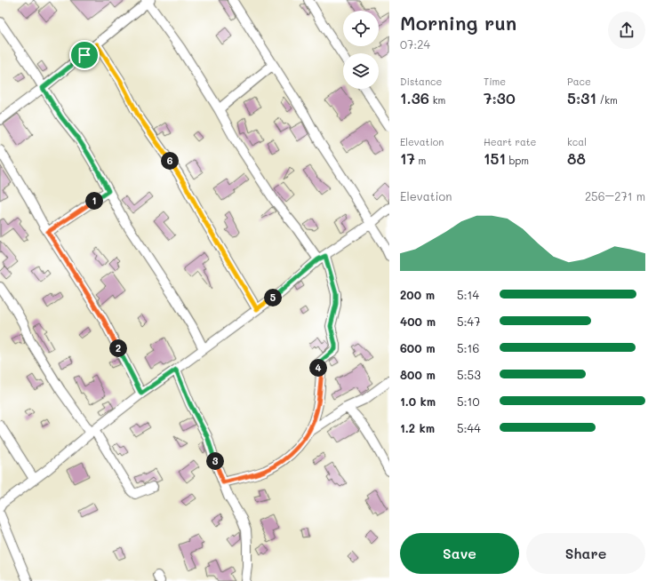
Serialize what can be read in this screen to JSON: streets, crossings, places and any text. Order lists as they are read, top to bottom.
{
  "page": {
    "heading": ["Morning run", "07:24"],
    "stats": [
      ["Distance", "1.36 km"],
      ["Time", "7:30"],
      ["Pace", "5:31 /km"],
      ["Elevation", "17 m"],
      ["Heart rate", "151 bpm"],
      ["kcal", "88"]
    ],
    "pins": [
      "6",
      "1",
      "5",
      "2",
      "4",
      "3"
    ],
    "chart": ["Elevation", "256–271 m"],
    "list": [
      {
        "name": "200 m",
        "note": "5:14"
      },
      {
        "name": "400 m",
        "note": "5:47"
      },
      {
        "name": "600 m",
        "note": "5:16"
      },
      {
        "name": "800 m",
        "note": "5:53"
      },
      {
        "name": "1.0 km",
        "note": "5:10"
      },
      {
        "name": "1.2 km",
        "note": "5:44"
      }
    ],
    "buttons": ["Save", "Share"]
  }
}
